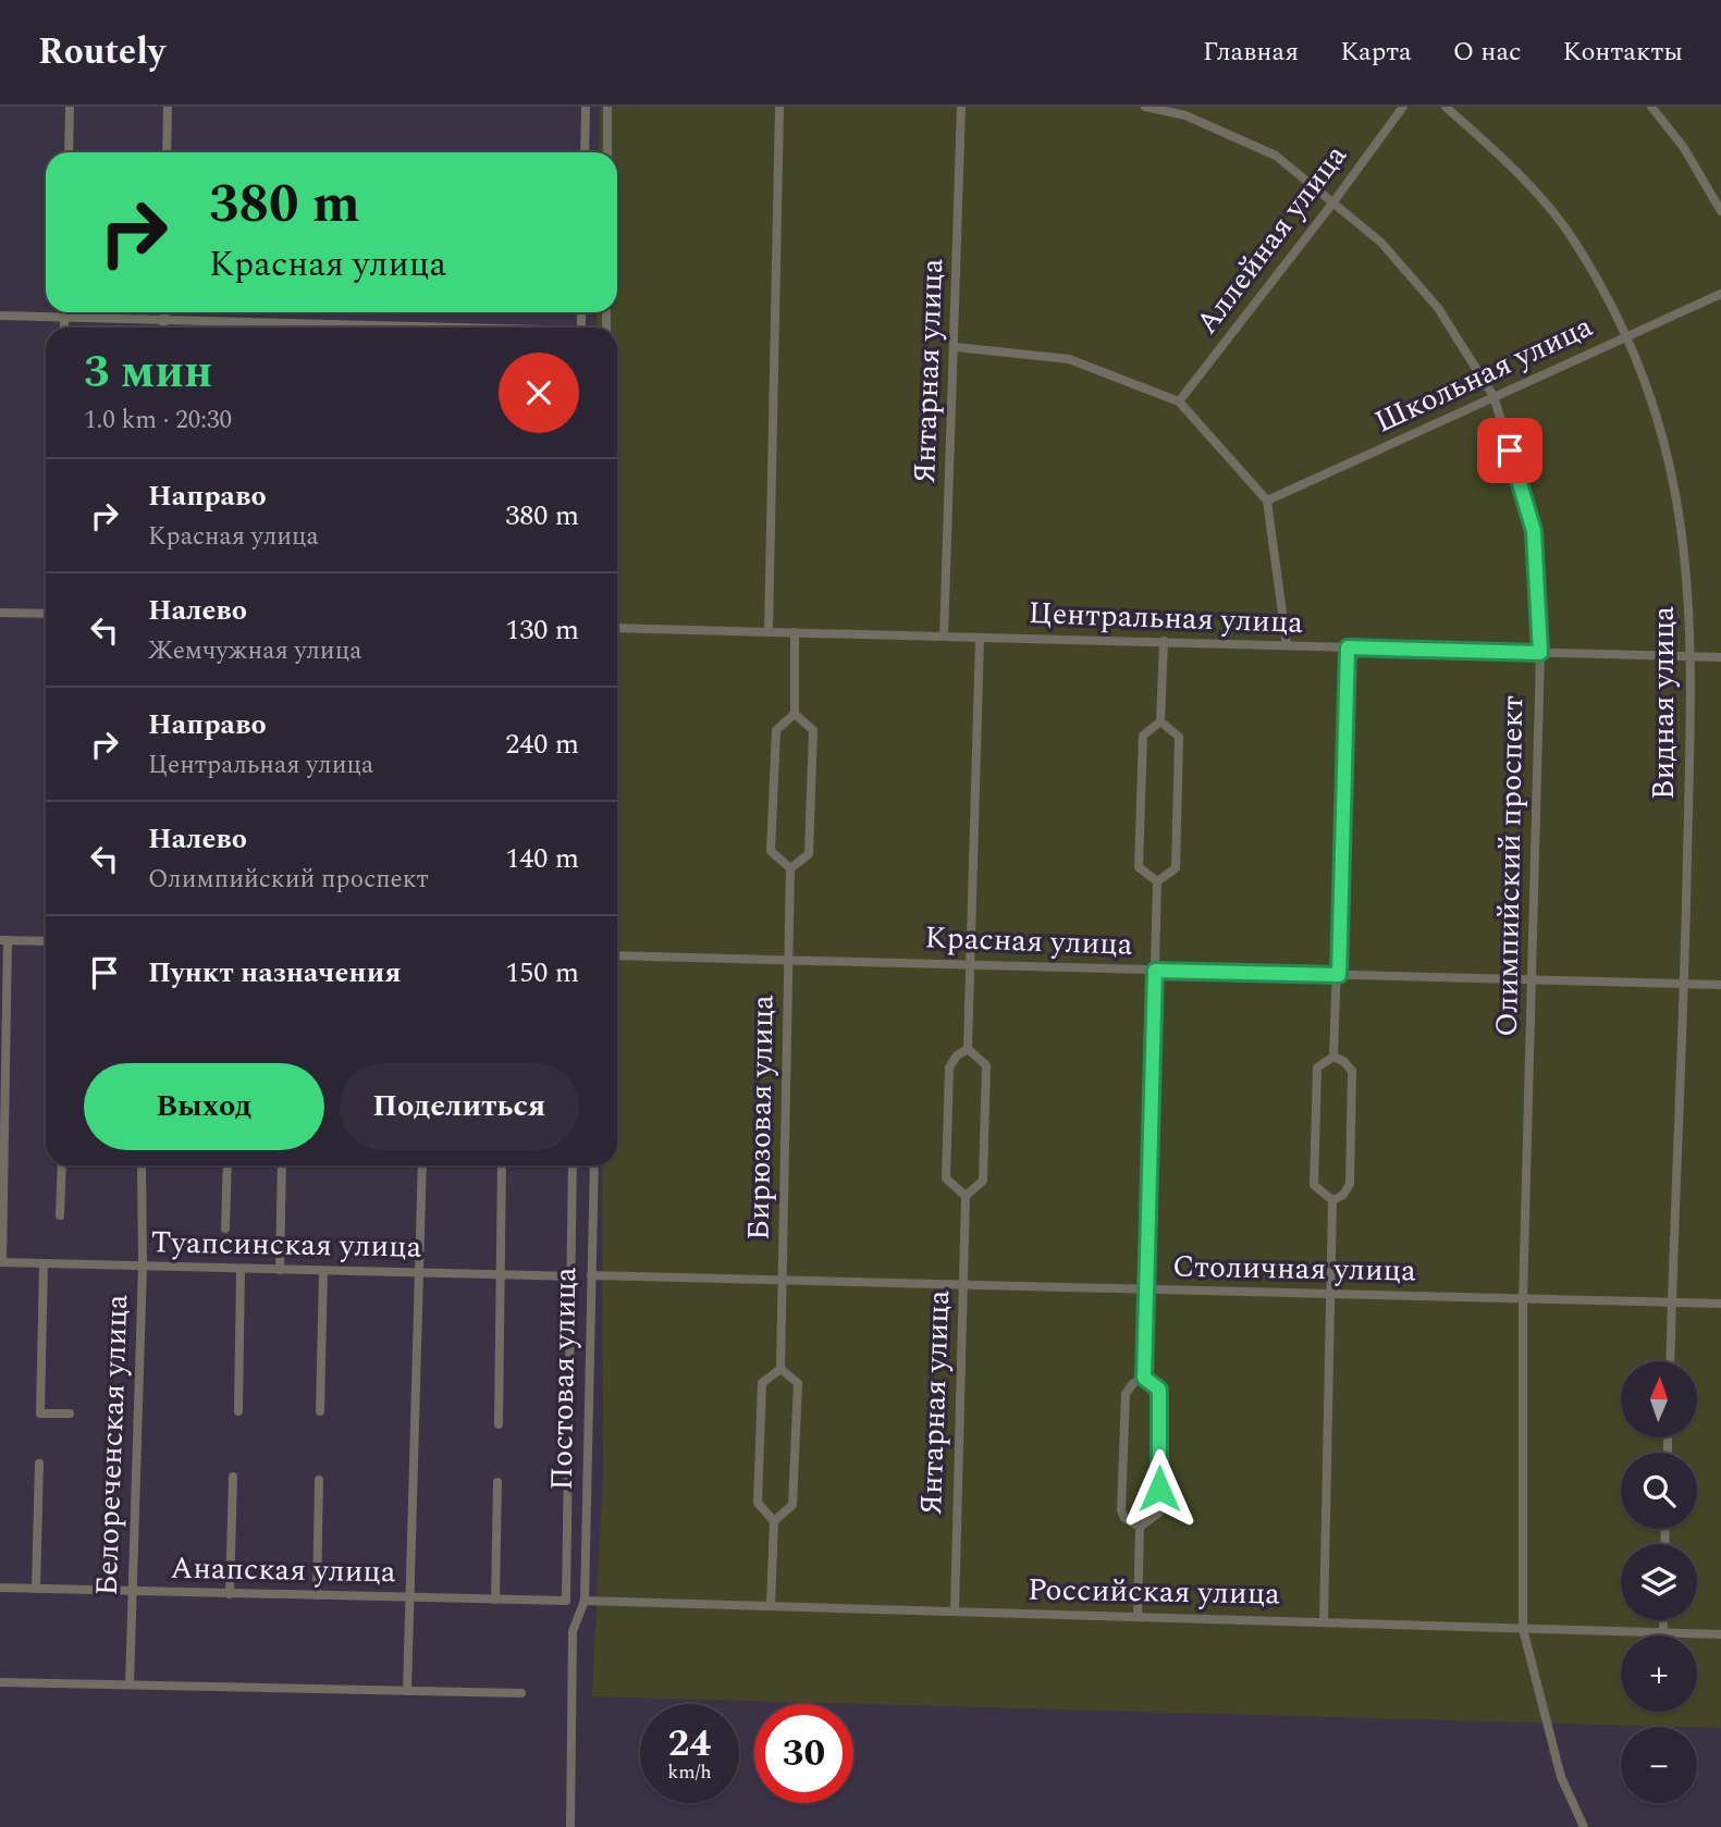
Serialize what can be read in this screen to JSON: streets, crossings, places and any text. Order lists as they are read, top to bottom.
{
  "streets": {
    "street": [
      "Аллейная улица",
      "Янтарная улица",
      "Школьная улица",
      "Центральная улица",
      "Видная улица",
      "Олимпийский проспект",
      "Красная улица",
      "Бирюзовая улица",
      "Туапсинская улица",
      "Столичная улица",
      "Постовая улица",
      "Белореченская улица",
      "Анапская улица",
      "Российская улица"
    ]
  },
  "crossings": [
    ["Аллейная улица", "Олимпийский проспект"],
    ["Янтарная улица", "Центральная улица"],
    ["Янтарная улица", "Столичная улица"],
    ["Янтарная улица", "Российская улица"],
    ["Школьная улица", "Видная улица"],
    ["Школьная улица", "Олимпийский проспект"],
    ["Центральная улица", "Видная улица"],
    ["Центральная улица", "Олимпийский проспект"],
    ["Видная улица", "Красная улица"],
    ["Видная улица", "Столичная улица"],
    ["Олимпийский проспект", "Красная улица"],
    ["Олимпийский проспект", "Столичная улица"],
    ["Олимпийский проспект", "Российская улица"],
    ["Красная улица", "Бирюзовая улица"],
    ["Бирюзовая улица", "Столичная улица"],
    ["Туапсинская улица", "Постовая улица"],
    ["Туапсинская улица", "Белореченская улица"],
    ["Столичная улица", "Постовая улица"],
    ["Постовая улица", "Анапская улица"],
    ["Постовая улица", "Российская улица"],
    ["Белореченская улица", "Анапская улица"]
  ],
  "north": "top",
  "page": {
    "header": "Routely",
    "nav": [
      "Главная",
      "Карта",
      "О нас",
      "Контакты"
    ],
    "turn": ["380 m", "Красная улица"],
    "heading": ["3 мин", "1.0 km · 20:30"],
    "list": [
      {
        "name": "Направо",
        "note": "Красная улица",
        "value": "380 m"
      },
      {
        "name": "Налево",
        "note": "Жемчужная улица",
        "value": "130 m"
      },
      {
        "name": "Направо",
        "note": "Центральная улица",
        "value": "240 m"
      },
      {
        "name": "Налево",
        "note": "Олимпийский проспект",
        "value": "140 m"
      },
      {
        "name": "Пункт назначения",
        "value": "150 m"
      }
    ],
    "buttons": ["Выход", "Поделиться"],
    "map_buttons": ["+", "−"],
    "speed": "24 km/h",
    "limit": "30"
  }
}
